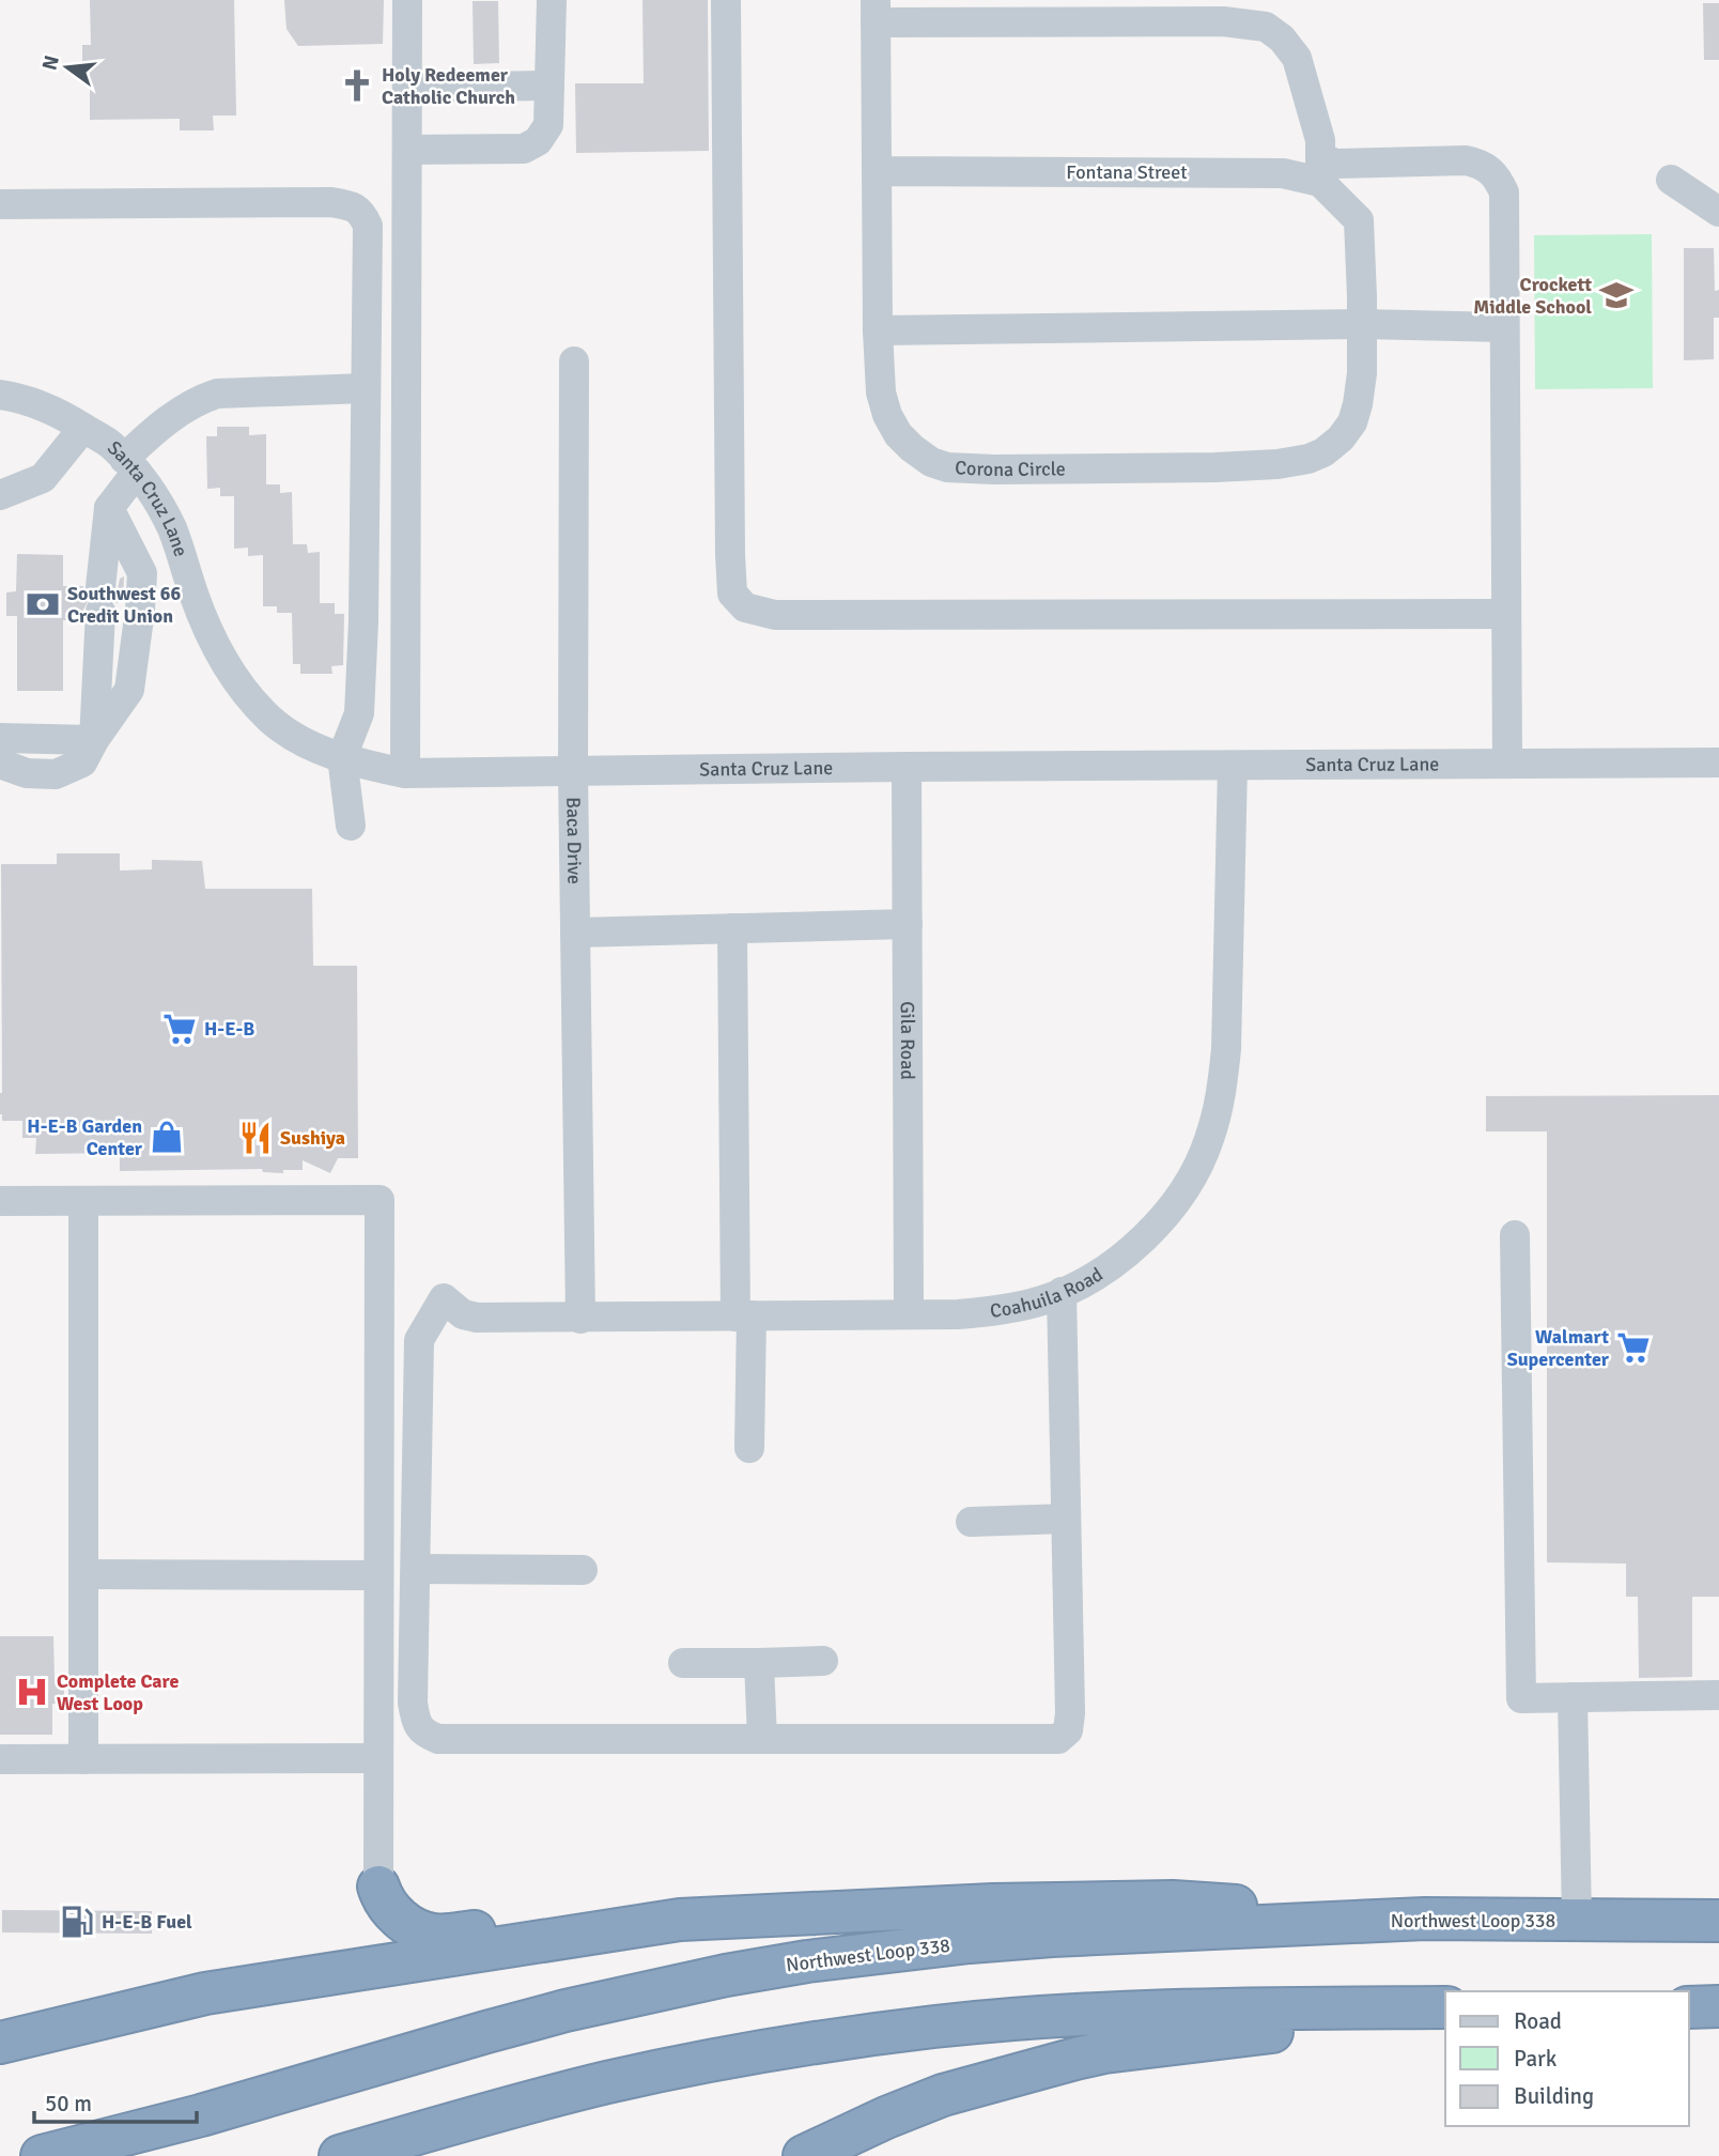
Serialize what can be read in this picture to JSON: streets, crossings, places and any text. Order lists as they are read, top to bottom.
{
  "streets": {
    "highway": ["Northwest Loop 338"],
    "street": [
      "Fontana Street",
      "Corona Circle",
      "Santa Cruz Lane",
      "Baca Drive",
      "Gila Road",
      "Coahuila Road"
    ]
  },
  "crossings": [
    ["Fontana Street", "Corona Circle"],
    ["Fontana Street", "Santa Cruz Lane"],
    ["Santa Cruz Lane", "Baca Drive"],
    ["Santa Cruz Lane", "Gila Road"],
    ["Santa Cruz Lane", "Coahuila Road"],
    ["Baca Drive", "Coahuila Road"],
    ["Gila Road", "Coahuila Road"]
  ],
  "places": {
    "church": ["Holy Redeemer Catholic Church"],
    "school or university": ["Crockett Middle School"],
    "bank": ["Southwest 66 Credit Union"],
    "supermarket": ["H-E-B", "Walmart Supercenter"],
    "shop": ["H-E-B Garden Center"],
    "restaurant": ["Sushiya"],
    "hospital": ["Complete Care West Loop"],
    "fuel station": ["H-E-B Fuel"]
  },
  "legend": ["Road", "Park", "Building"],
  "scale_bar": "50 m",
  "north": "left"
}
